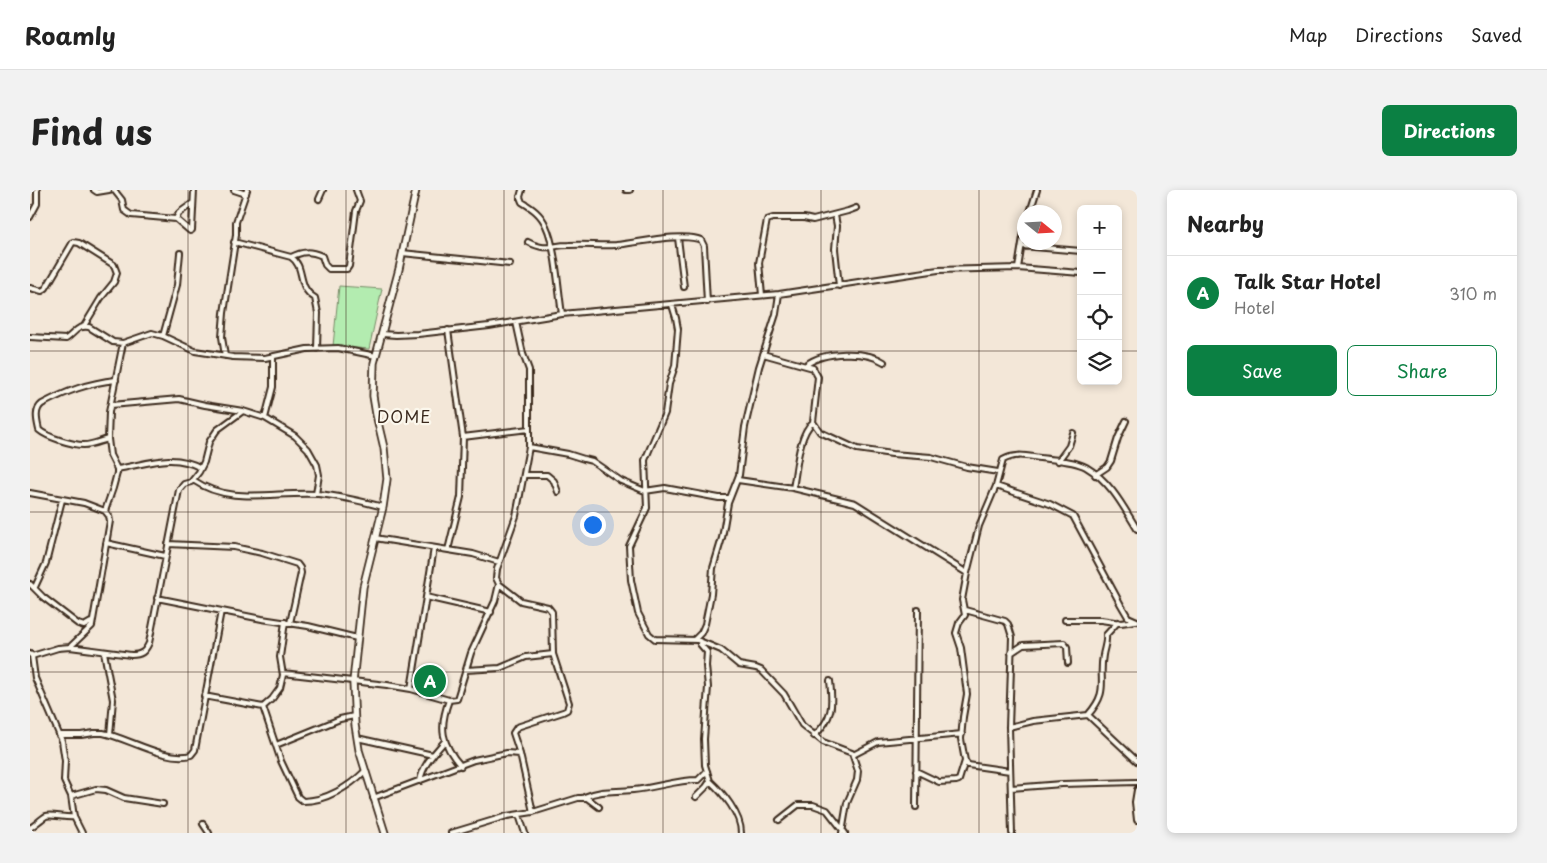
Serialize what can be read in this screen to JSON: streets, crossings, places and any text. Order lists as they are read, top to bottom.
{
  "districts": ["DOME"],
  "north": "right",
  "page": {
    "header": "Roamly",
    "nav": ["Map", "Directions", "Saved"],
    "title": "Find us",
    "buttons": [
      "Directions",
      ["Save", "Share"]
    ],
    "heading": "Nearby",
    "map_buttons": ["+", "−"],
    "list": [
      {
        "mark": "A",
        "name": "Talk Star Hotel",
        "note": "Hotel",
        "value": "310 m"
      }
    ],
    "pins": "A"
  }
}
